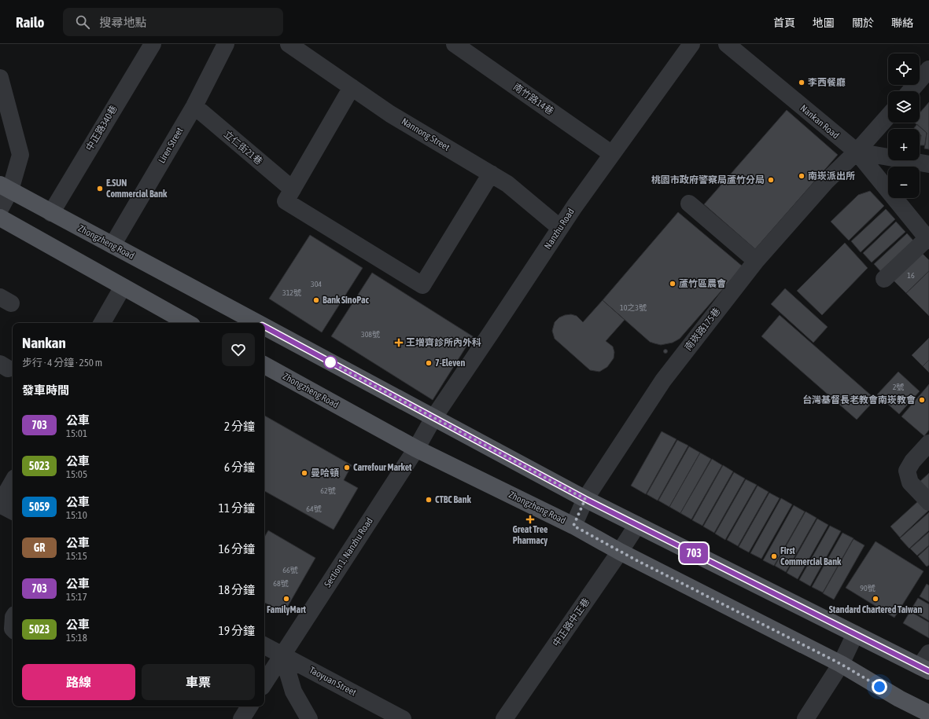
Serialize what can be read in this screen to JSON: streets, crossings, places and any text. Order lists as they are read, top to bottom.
{
  "streets": {
    "main road": ["Zhongzheng Road"],
    "street": [
      "南竹路14巷",
      "Nankan Road",
      "中正路340巷",
      "Nannong Street",
      "Liren Street",
      "立仁街21巷",
      "Nanzhu Road",
      "南崁路175巷",
      "Section 1, Nanzhu Road",
      "中正路中正巷",
      "Taoyuan Street"
    ]
  },
  "crossings": [
    ["南竹路14巷", "Nanzhu Road"],
    ["Nankan Road", "南崁路175巷"],
    ["中正路340巷", "Zhongzheng Road"],
    ["Nannong Street", "立仁街21巷"],
    ["Nannong Street", "Nanzhu Road"],
    ["Liren Street", "立仁街21巷"],
    ["Liren Street", "Zhongzheng Road"],
    ["Nanzhu Road", "Zhongzheng Road"],
    ["Nanzhu Road", "Section 1, Nanzhu Road"],
    ["Zhongzheng Road", "南崁路175巷"],
    ["Zhongzheng Road", "Section 1, Nanzhu Road"],
    ["Zhongzheng Road", "中正路中正巷"],
    ["Section 1, Nanzhu Road", "Taoyuan Street"]
  ],
  "places": {
    "other": [
      "李西餐廳",
      "南崁派出所",
      "桃園市政府警察局蘆竹分局",
      "E.SUN Commercial Bank",
      "蘆竹區農會",
      "Bank SinoPac",
      "7-Eleven",
      "台灣基督長老教會南崁教會",
      "Carrefour Market",
      "曼哈頓",
      "CTBC Bank",
      "First Commercial Bank",
      "FamilyMart",
      "Standard Chartered Taiwan"
    ],
    "health": ["王增齊診所內外科", "Great Tree Pharmacy"]
  },
  "lines": ["bus line 703"],
  "house_numbers": [
    "16",
    "304",
    "312號",
    "10之3號",
    "308號",
    "2號",
    "62號",
    "64號",
    "66號",
    "68號",
    "90號"
  ],
  "page": {
    "header": "Railo",
    "search": "搜尋地點",
    "nav": [
      "首頁",
      "地圖",
      "關於",
      "聯絡"
    ],
    "on_map": "703",
    "map_buttons": ["+", "−"],
    "heading": [
      ["Nankan", "步行 · 4 分鐘 · 250 m"],
      "發車時間"
    ],
    "list": [
      {
        "mark": "703",
        "name": "公車",
        "note": "15:01",
        "value": "2 分鐘"
      },
      {
        "mark": "5023",
        "name": "公車",
        "note": "15:05",
        "value": "6 分鐘"
      },
      {
        "mark": "5059",
        "name": "公車",
        "note": "15:10",
        "value": "11 分鐘"
      },
      {
        "mark": "GR",
        "name": "公車",
        "note": "15:15",
        "value": "16 分鐘"
      },
      {
        "mark": "703",
        "name": "公車",
        "note": "15:17",
        "value": "18 分鐘"
      },
      {
        "mark": "5023",
        "name": "公車",
        "note": "15:18",
        "value": "19 分鐘"
      }
    ],
    "buttons": ["路線", "車票"]
  }
}
